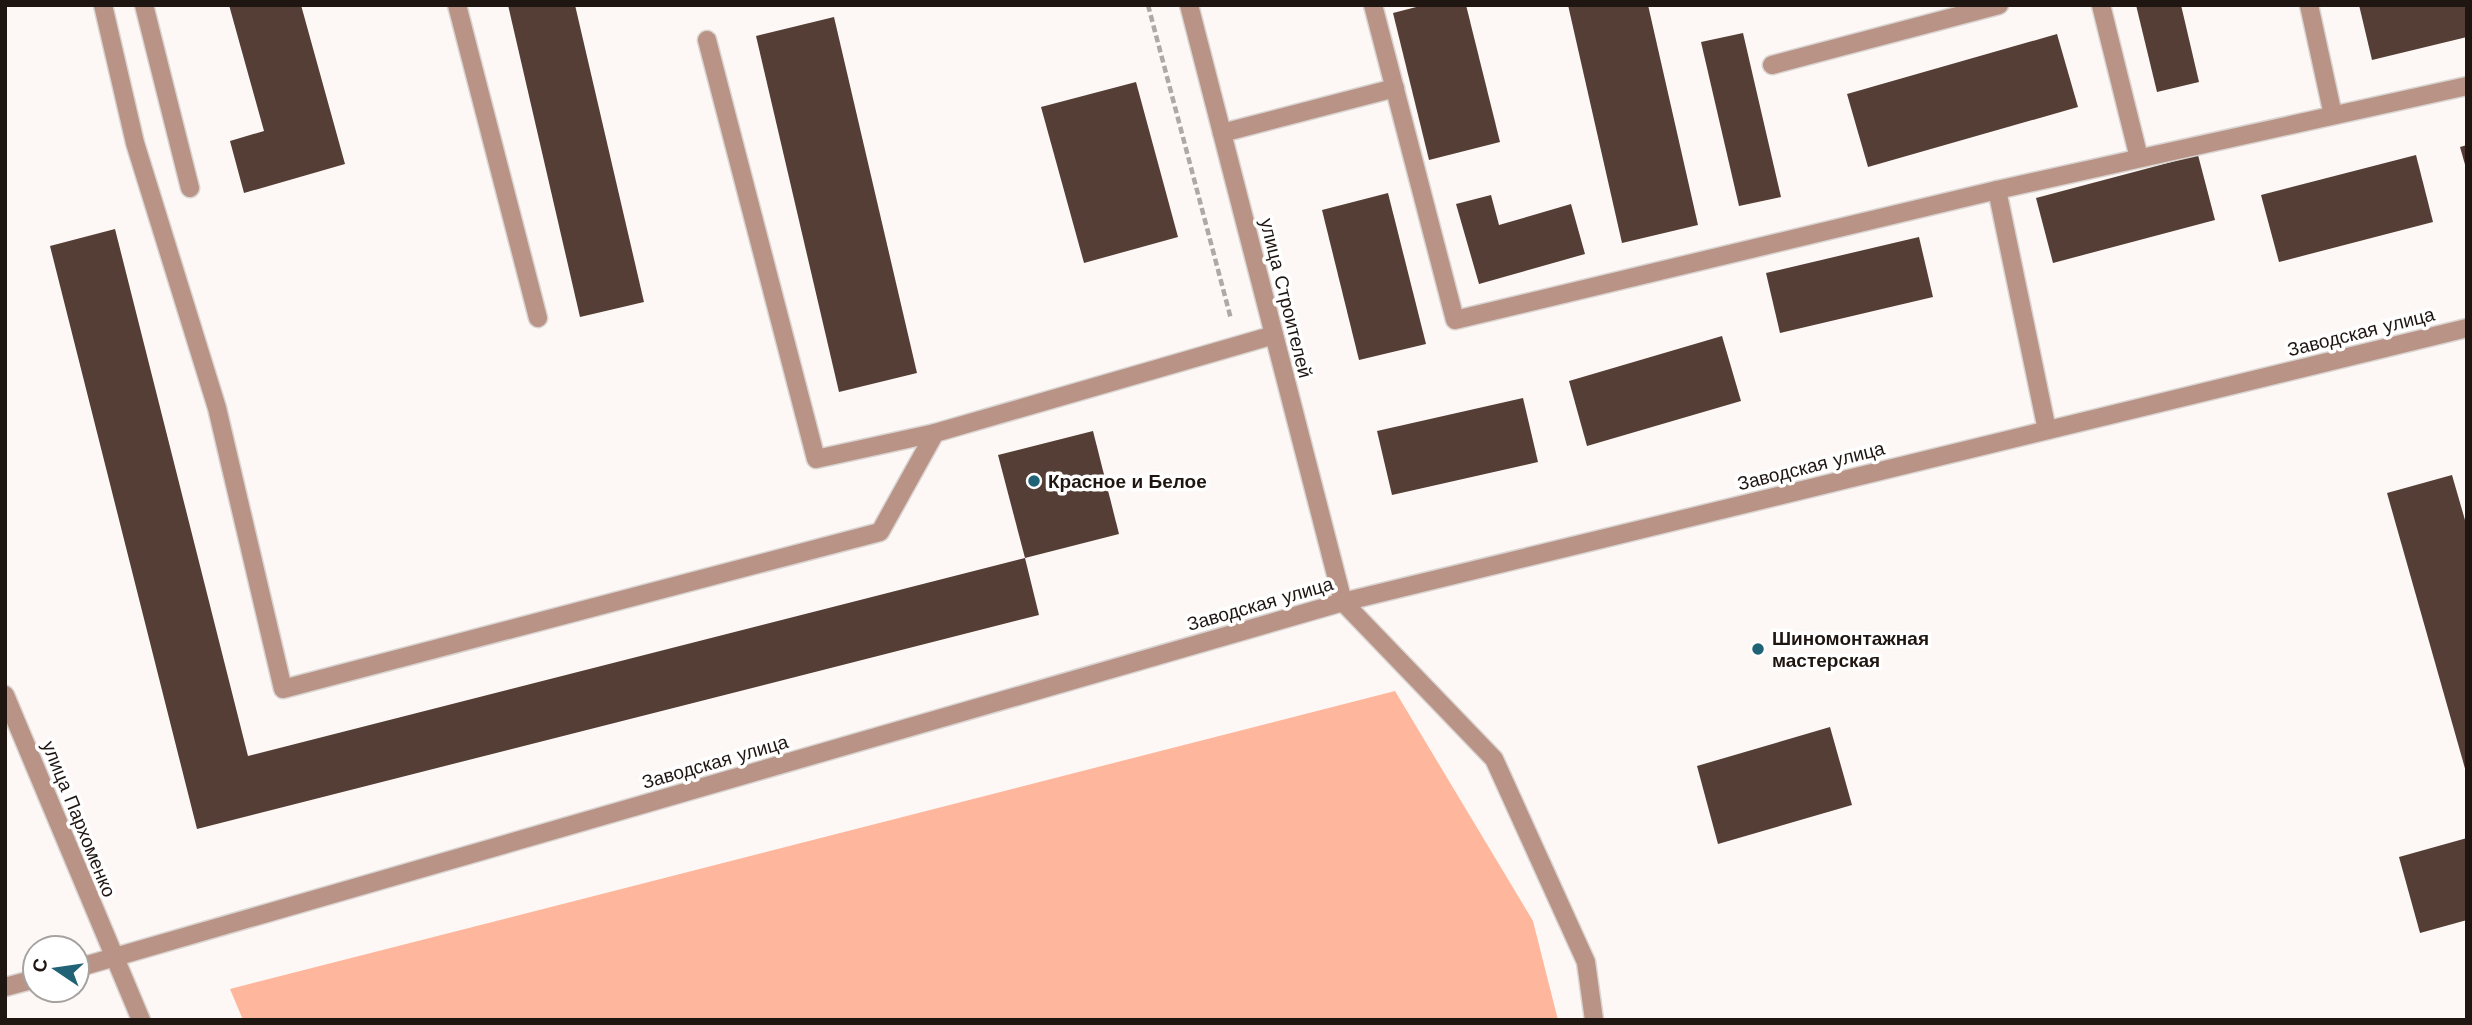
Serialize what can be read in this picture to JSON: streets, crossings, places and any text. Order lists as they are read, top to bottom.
{
  "streets": {
    "street": ["улица Строителей", "Заводская улица", "улица Пархоменко"]
  },
  "crossings": [
    ["улица Строителей", "Заводская улица"],
    ["Заводская улица", "улица Пархоменко"]
  ],
  "places": ["Красное и Белое", "Шиномонтажная мастерская"],
  "north": "left"
}
